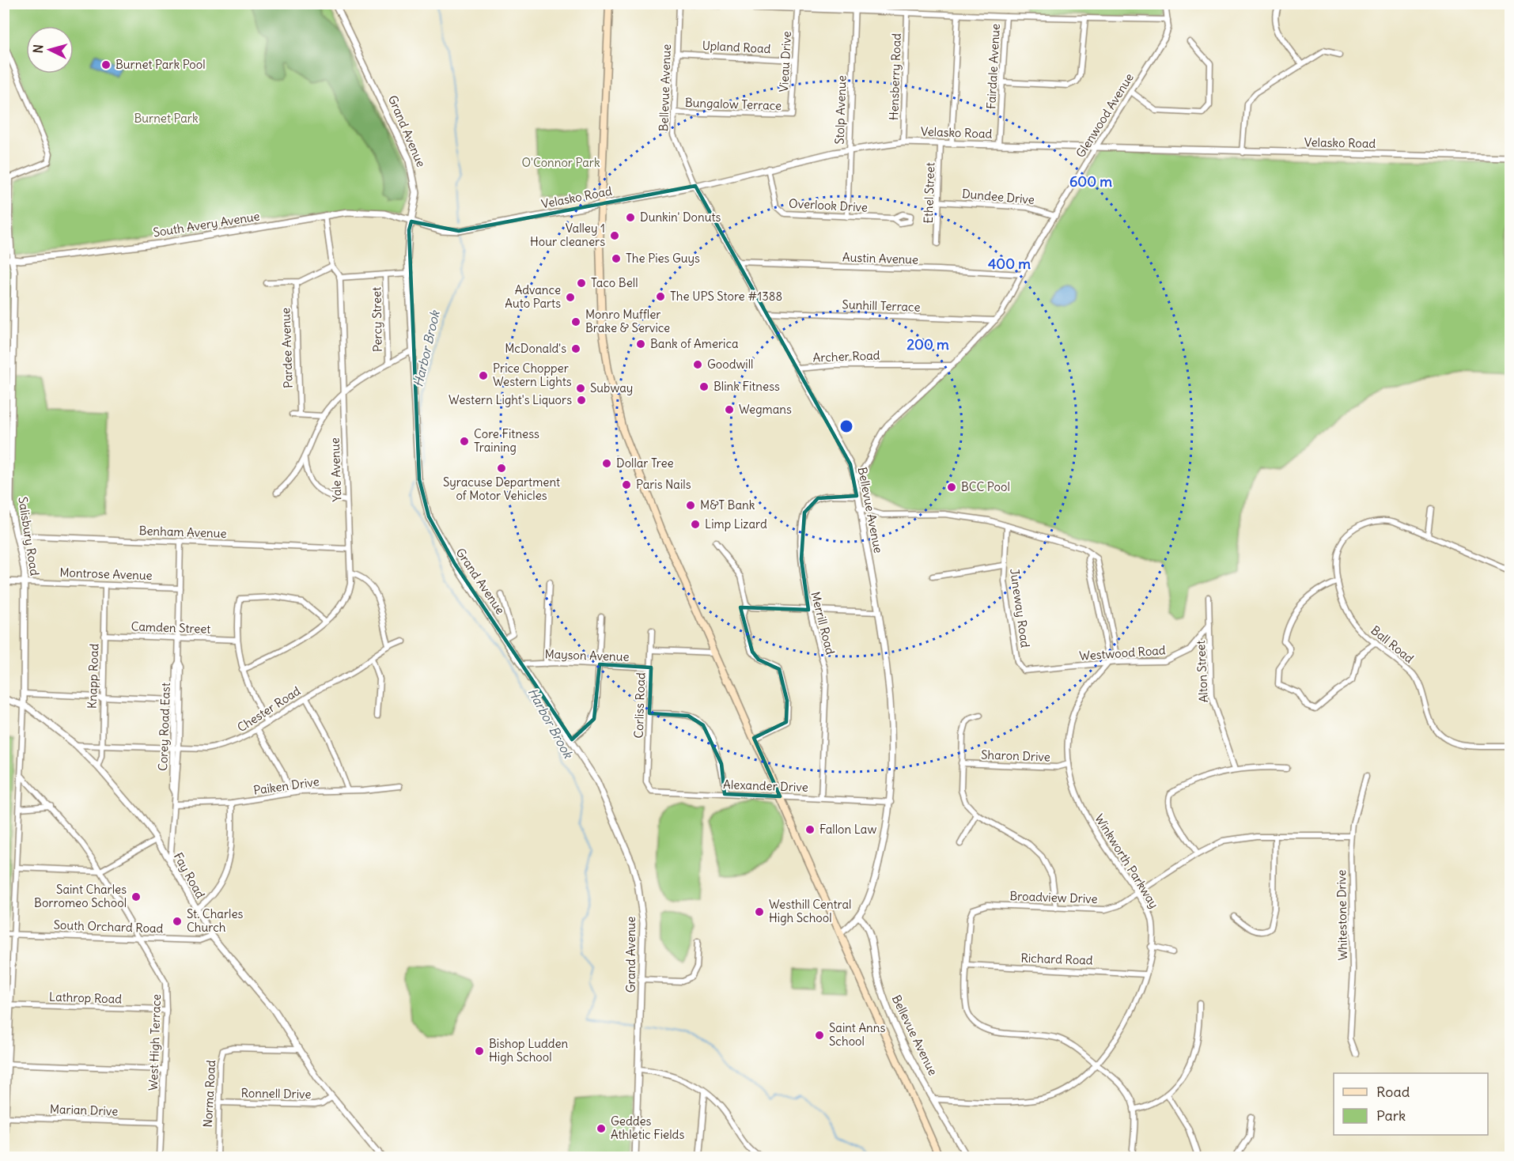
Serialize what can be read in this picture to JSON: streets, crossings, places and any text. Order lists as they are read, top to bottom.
{
  "streets": {
    "street": [
      "Upland Road",
      "Vieau Drive",
      "Fairdale Avenue",
      "Hensberry Road",
      "Bellevue Avenue",
      "Bungalow Terrace",
      "Stolp Avenue",
      "Glenwood Avenue",
      "Grand Avenue",
      "Velasko Road",
      "Ethel Street",
      "Dundee Drive",
      "Overlook Drive",
      "South Avery Avenue",
      "Austin Avenue",
      "Sunhill Terrace",
      "Percy Street",
      "Pardee Avenue",
      "Archer Road",
      "Yale Avenue",
      "Benham Avenue",
      "Salisbury Road",
      "Montrose Avenue",
      "Juneway Road",
      "Merrill Road",
      "Camden Street",
      "Ball Road",
      "Westwood Road",
      "Mayson Avenue",
      "Alton Street",
      "Knapp Road",
      "Corliss Road",
      "Chester Road",
      "Corey Road East",
      "Sharon Drive",
      "Paiken Drive",
      "Alexander Drive",
      "Winkworth Parkway",
      "Fay Road",
      "Broadview Drive",
      "Whitestone Drive",
      "South Orchard Road",
      "Richard Road",
      "Lathrop Road",
      "West High Terrace",
      "Norma Road",
      "Ronnell Drive",
      "Marian Drive"
    ]
  },
  "crossings": [
    ["Upland Road", "Vieau Drive"],
    ["Upland Road", "Bellevue Avenue"],
    ["Vieau Drive", "Bungalow Terrace"],
    ["Fairdale Avenue", "Velasko Road"],
    ["Hensberry Road", "Velasko Road"],
    ["Bellevue Avenue", "Bungalow Terrace"],
    ["Bellevue Avenue", "Glenwood Avenue"],
    ["Bellevue Avenue", "Velasko Road"],
    ["Bellevue Avenue", "Austin Avenue"],
    ["Bellevue Avenue", "Sunhill Terrace"],
    ["Bellevue Avenue", "Archer Road"],
    ["Bellevue Avenue", "Merrill Road"],
    ["Bellevue Avenue", "Alexander Drive"],
    ["Bellevue Avenue", "Winkworth Parkway"],
    ["Stolp Avenue", "Velasko Road"],
    ["Stolp Avenue", "Overlook Drive"],
    ["Glenwood Avenue", "Velasko Road"],
    ["Glenwood Avenue", "Dundee Drive"],
    ["Glenwood Avenue", "Austin Avenue"],
    ["Glenwood Avenue", "Sunhill Terrace"],
    ["Glenwood Avenue", "Archer Road"],
    ["Grand Avenue", "Velasko Road"],
    ["Grand Avenue", "South Avery Avenue"],
    ["Grand Avenue", "Mayson Avenue"],
    ["Velasko Road", "Ethel Street"],
    ["Velasko Road", "Overlook Drive"],
    ["Velasko Road", "South Avery Avenue"],
    ["Ethel Street", "Dundee Drive"],
    ["South Avery Avenue", "Yale Avenue"],
    ["South Avery Avenue", "Salisbury Road"],
    ["Yale Avenue", "Benham Avenue"],
    ["Benham Avenue", "Salisbury Road"],
    ["Benham Avenue", "Corey Road East"],
    ["Salisbury Road", "Montrose Avenue"],
    ["Salisbury Road", "Fay Road"],
    ["Salisbury Road", "South Orchard Road"],
    ["Salisbury Road", "Lathrop Road"],
    ["Salisbury Road", "West High Terrace"],
    ["Salisbury Road", "Marian Drive"],
    ["Montrose Avenue", "Knapp Road"],
    ["Montrose Avenue", "Corey Road East"],
    ["Juneway Road", "Westwood Road"],
    ["Merrill Road", "Alexander Drive"],
    ["Camden Street", "Knapp Road"],
    ["Camden Street", "Corey Road East"],
    ["Westwood Road", "Alton Street"],
    ["Westwood Road", "Winkworth Parkway"],
    ["Mayson Avenue", "Corliss Road"],
    ["Knapp Road", "Chester Road"],
    ["Knapp Road", "Fay Road"],
    ["Corliss Road", "Alexander Drive"],
    ["Chester Road", "Corey Road East"],
    ["Chester Road", "Fay Road"],
    ["Corey Road East", "Paiken Drive"],
    ["Corey Road East", "Fay Road"],
    ["Sharon Drive", "Winkworth Parkway"],
    ["Winkworth Parkway", "Broadview Drive"],
    ["Winkworth Parkway", "Richard Road"],
    ["Fay Road", "South Orchard Road"],
    ["Fay Road", "Norma Road"],
    ["Fay Road", "Ronnell Drive"],
    ["Broadview Drive", "Whitestone Drive"],
    ["Broadview Drive", "Richard Road"],
    ["South Orchard Road", "West High Terrace"],
    ["Lathrop Road", "West High Terrace"],
    ["West High Terrace", "Marian Drive"],
    ["Norma Road", "Ronnell Drive"]
  ],
  "water": ["Harbor Brook"],
  "parks": ["Burnet Park", "O'Connor Park"],
  "places": [
    "Burnet Park Pool",
    "Dunkin' Donuts",
    "Valley 1 Hour cleaners",
    "The Pies Guys",
    "Taco Bell",
    "The UPS Store #1388",
    "Advance Auto Parts",
    "Monro Muffler Brake & Service",
    "Bank of America",
    "McDonald's",
    "Goodwill",
    "Price Chopper Western Lights",
    "Blink Fitness",
    "Subway",
    "Western Light's Liquors",
    "Wegmans",
    "Core Fitness Training",
    "Dollar Tree",
    "Syracuse Department of Motor Vehicles",
    "Paris Nails",
    "BCC Pool",
    "M&T Bank",
    "Limp Lizard",
    "Fallon Law",
    "Saint Charles Borromeo School",
    "Westhill Central High School",
    "St. Charles Church",
    "Saint Anns School",
    "Bishop Ludden High School",
    "Geddes Athletic Fields"
  ],
  "legend": ["Road", "Park"],
  "north": "left",
  "rings": ["600 m", "400 m", "200 m"]
}
